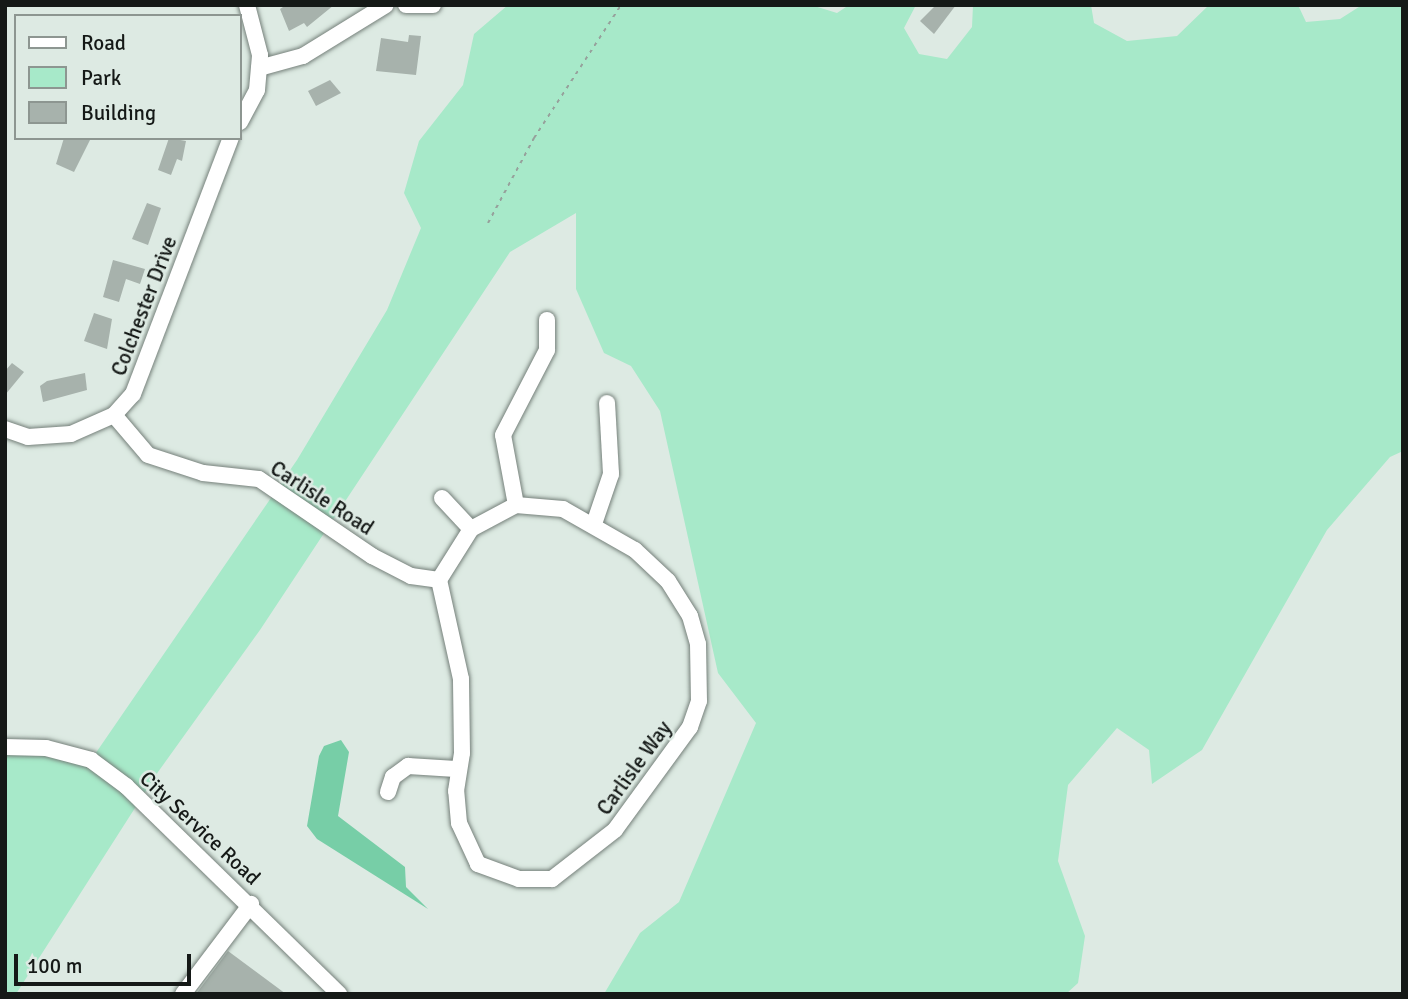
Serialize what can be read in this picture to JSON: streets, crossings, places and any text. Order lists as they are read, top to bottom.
{
  "streets": {
    "street": [
      "Colchester Drive",
      "Carlisle Road",
      "Carlisle Way",
      "City Service Road"
    ]
  },
  "crossings": [
    ["Colchester Drive", "Carlisle Road"],
    ["Carlisle Road", "Carlisle Way"]
  ],
  "legend": ["Road", "Park", "Building"],
  "scale_bar": "100 m"
}
